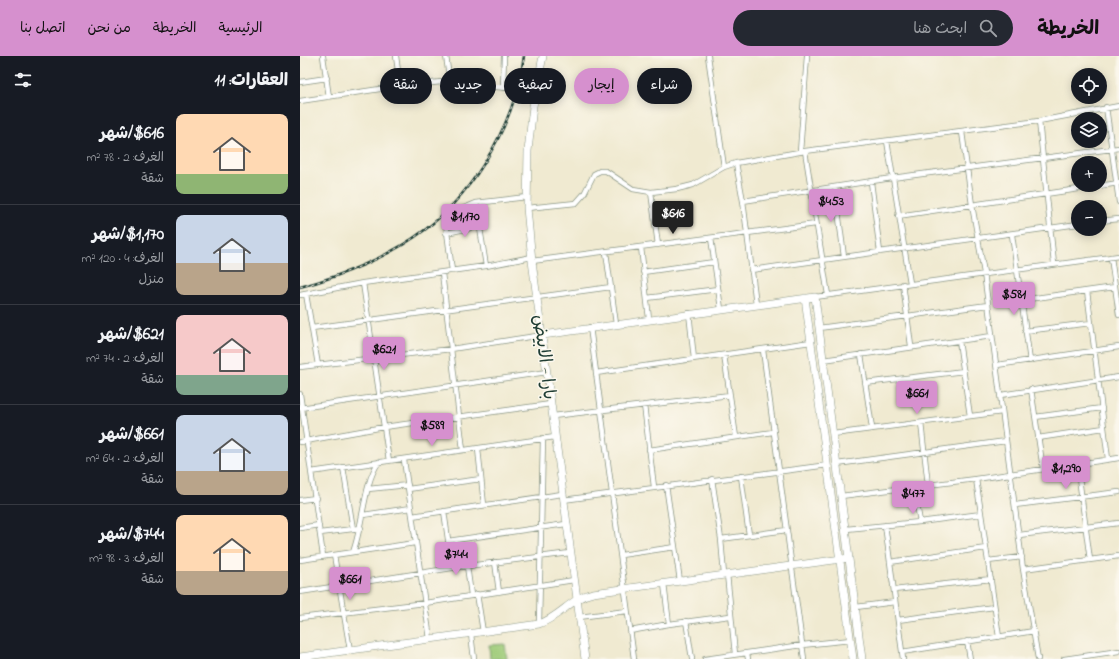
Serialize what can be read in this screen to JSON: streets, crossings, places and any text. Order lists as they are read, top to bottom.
{
  "streets": {
    "main road": ["بارا - الابيض"]
  },
  "page": {
    "header": "الخريطة",
    "search": "ابحث هنا",
    "nav": [
      "الرئيسية",
      "الخريطة",
      "من نحن",
      "اتصل بنا"
    ],
    "heading": "العقارات: 11",
    "map_buttons": ["+", "−"],
    "chip": [
      "شراء",
      "إيجار",
      "تصفية",
      "جديد",
      "شقة"
    ],
    "list": [
      {
        "name": "$616/شهر",
        "note": "الغرف: 2 · 78 m² · شقة"
      },
      {
        "name": "$1,170/شهر",
        "note": "الغرف: 4 · 120 m² · منزل"
      },
      {
        "name": "$621/شهر",
        "note": "الغرف: 2 · 74 m² · شقة"
      },
      {
        "name": "$661/شهر",
        "note": "الغرف: 2 · 64 m² · شقة"
      },
      {
        "name": "$744/شهر",
        "note": "الغرف: 3 · 98 m² · شقة"
      }
    ],
    "price": [
      "$453",
      "$616",
      "$1,170",
      "$581",
      "$621",
      "$661",
      "$589",
      "$1,290",
      "$477",
      "$744",
      "$661"
    ]
  }
}
